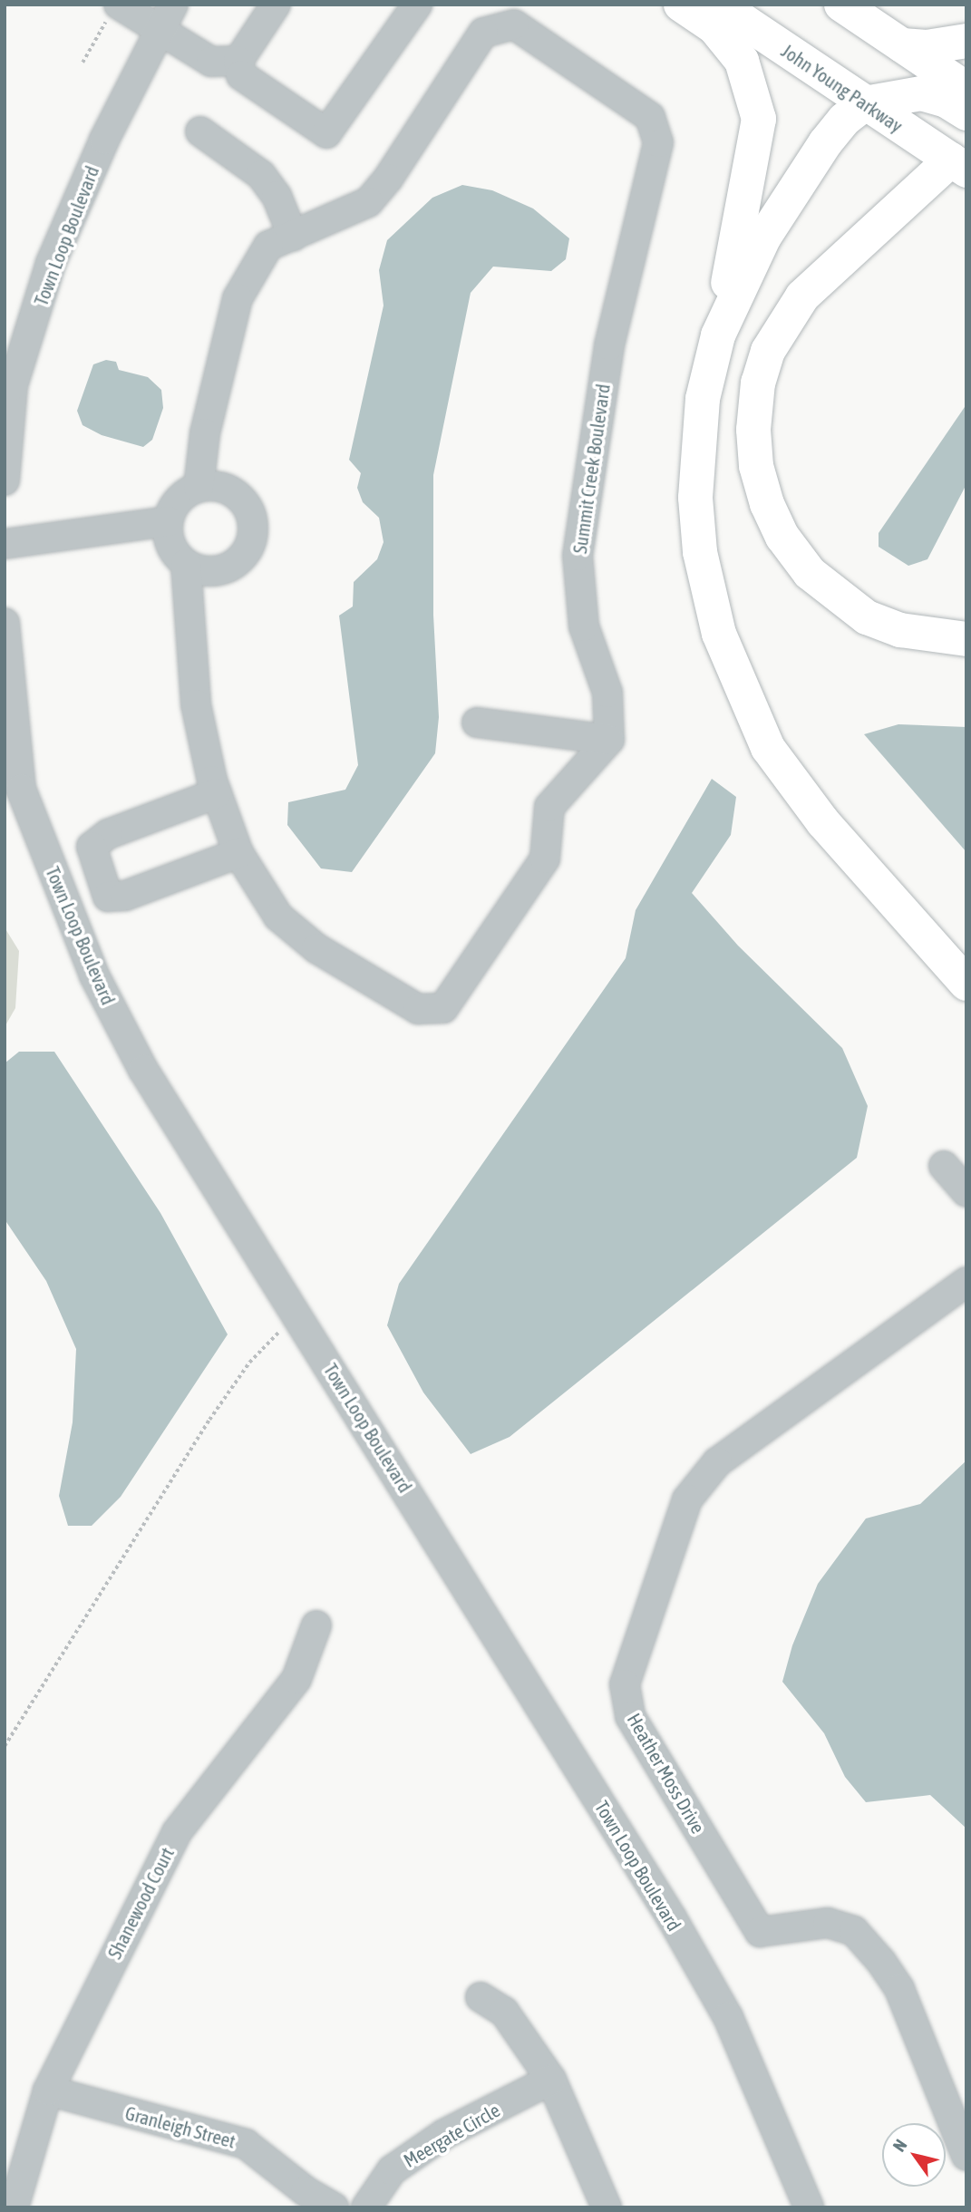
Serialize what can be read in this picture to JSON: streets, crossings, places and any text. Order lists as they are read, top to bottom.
{
  "streets": {
    "highway": ["John Young Parkway"],
    "street": [
      "Town Loop Boulevard",
      "Summit Creek Boulevard",
      "Heather Moss Drive",
      "Shanewood Court",
      "Granleigh Street",
      "Meergate Circle"
    ]
  },
  "crossings": [
    ["Shanewood Court", "Granleigh Street"]
  ],
  "north": "top left"
}
